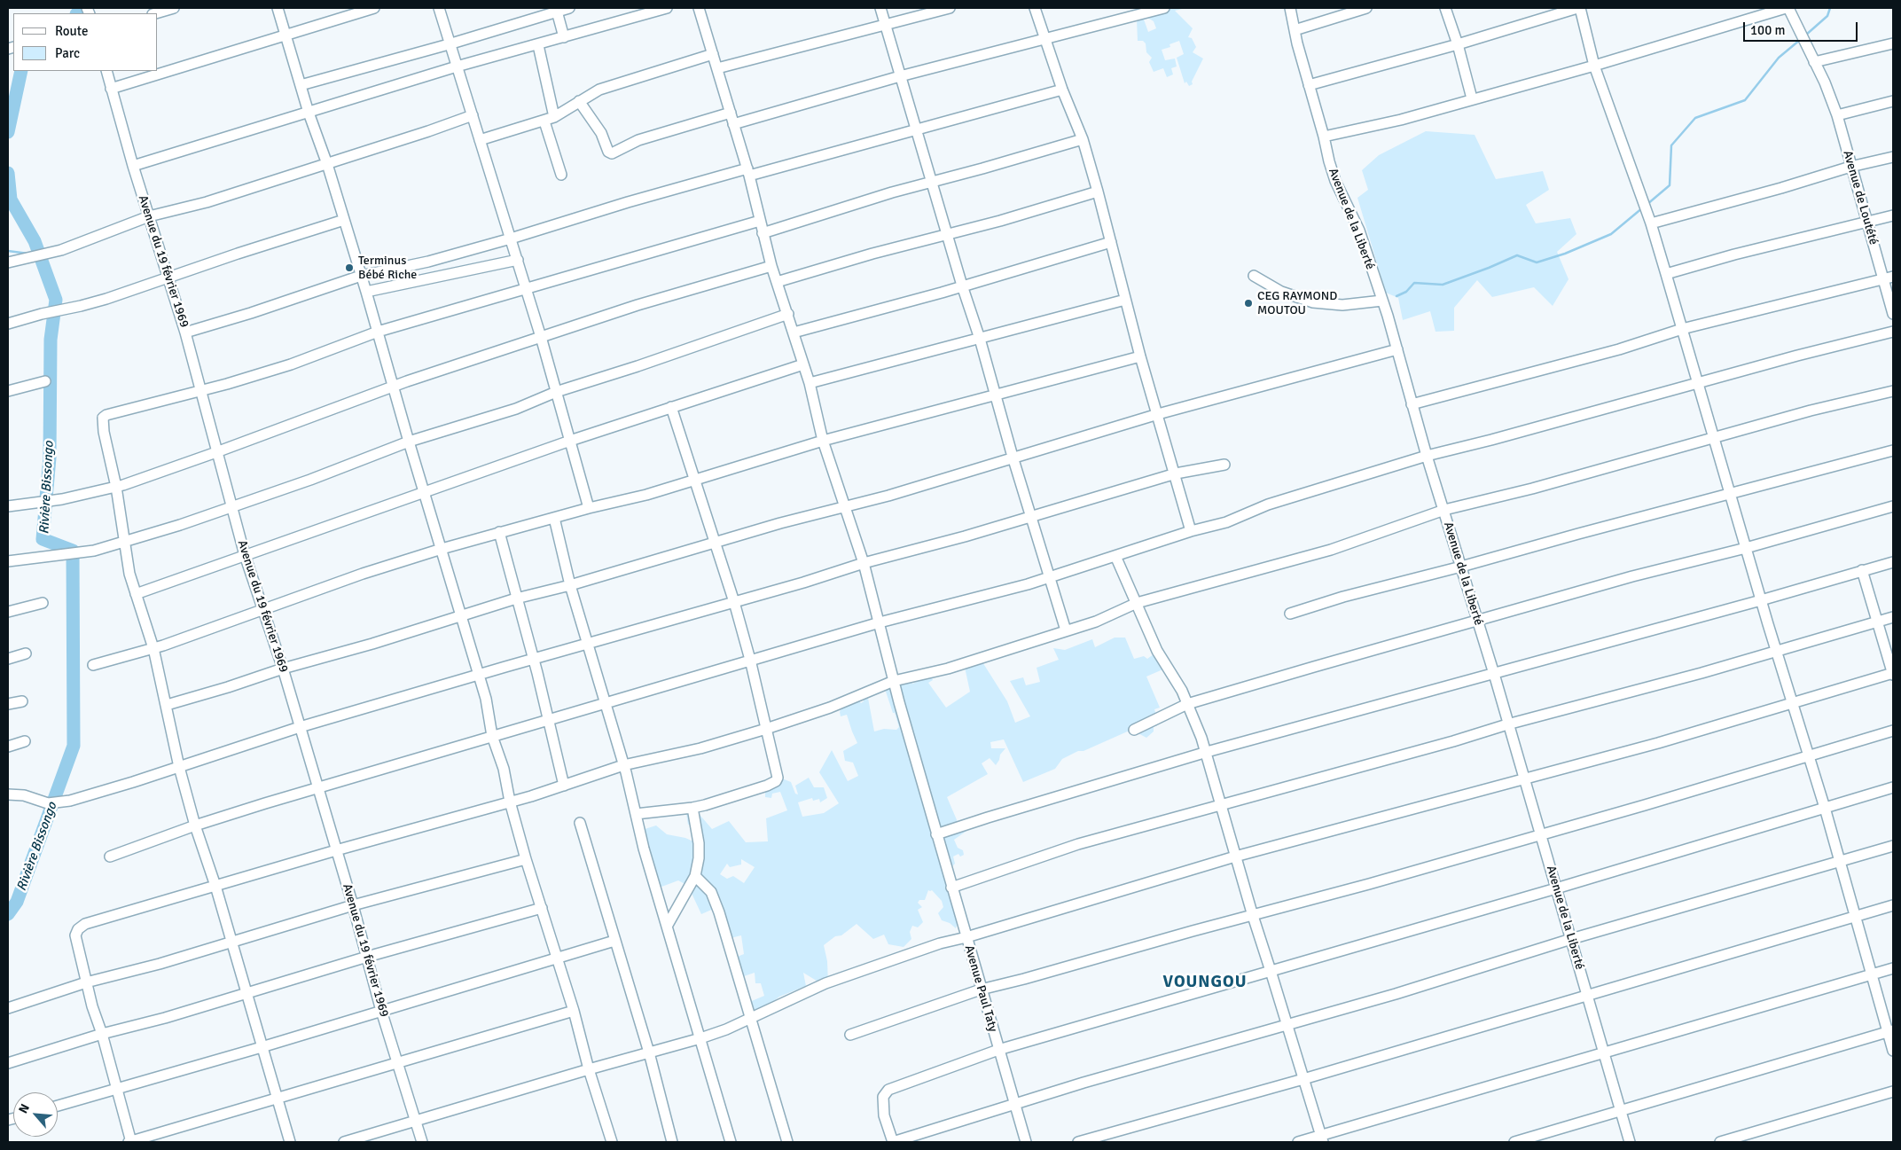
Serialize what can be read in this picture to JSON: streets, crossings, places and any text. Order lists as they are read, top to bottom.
{
  "streets": {
    "street": [
      "Avenue de Loutété",
      "Avenue de la Liberté",
      "Avenue du 19 février 1969",
      "Avenue Paul Taty"
    ]
  },
  "districts": ["VOUNGOU"],
  "water": ["Rivière Bissongo"],
  "places": ["Terminus Bébé Riche", "CEG RAYMOND MOUTOU"],
  "legend": ["Route", "Parc"],
  "scale_bar": "100 m",
  "north": "top left"
}
